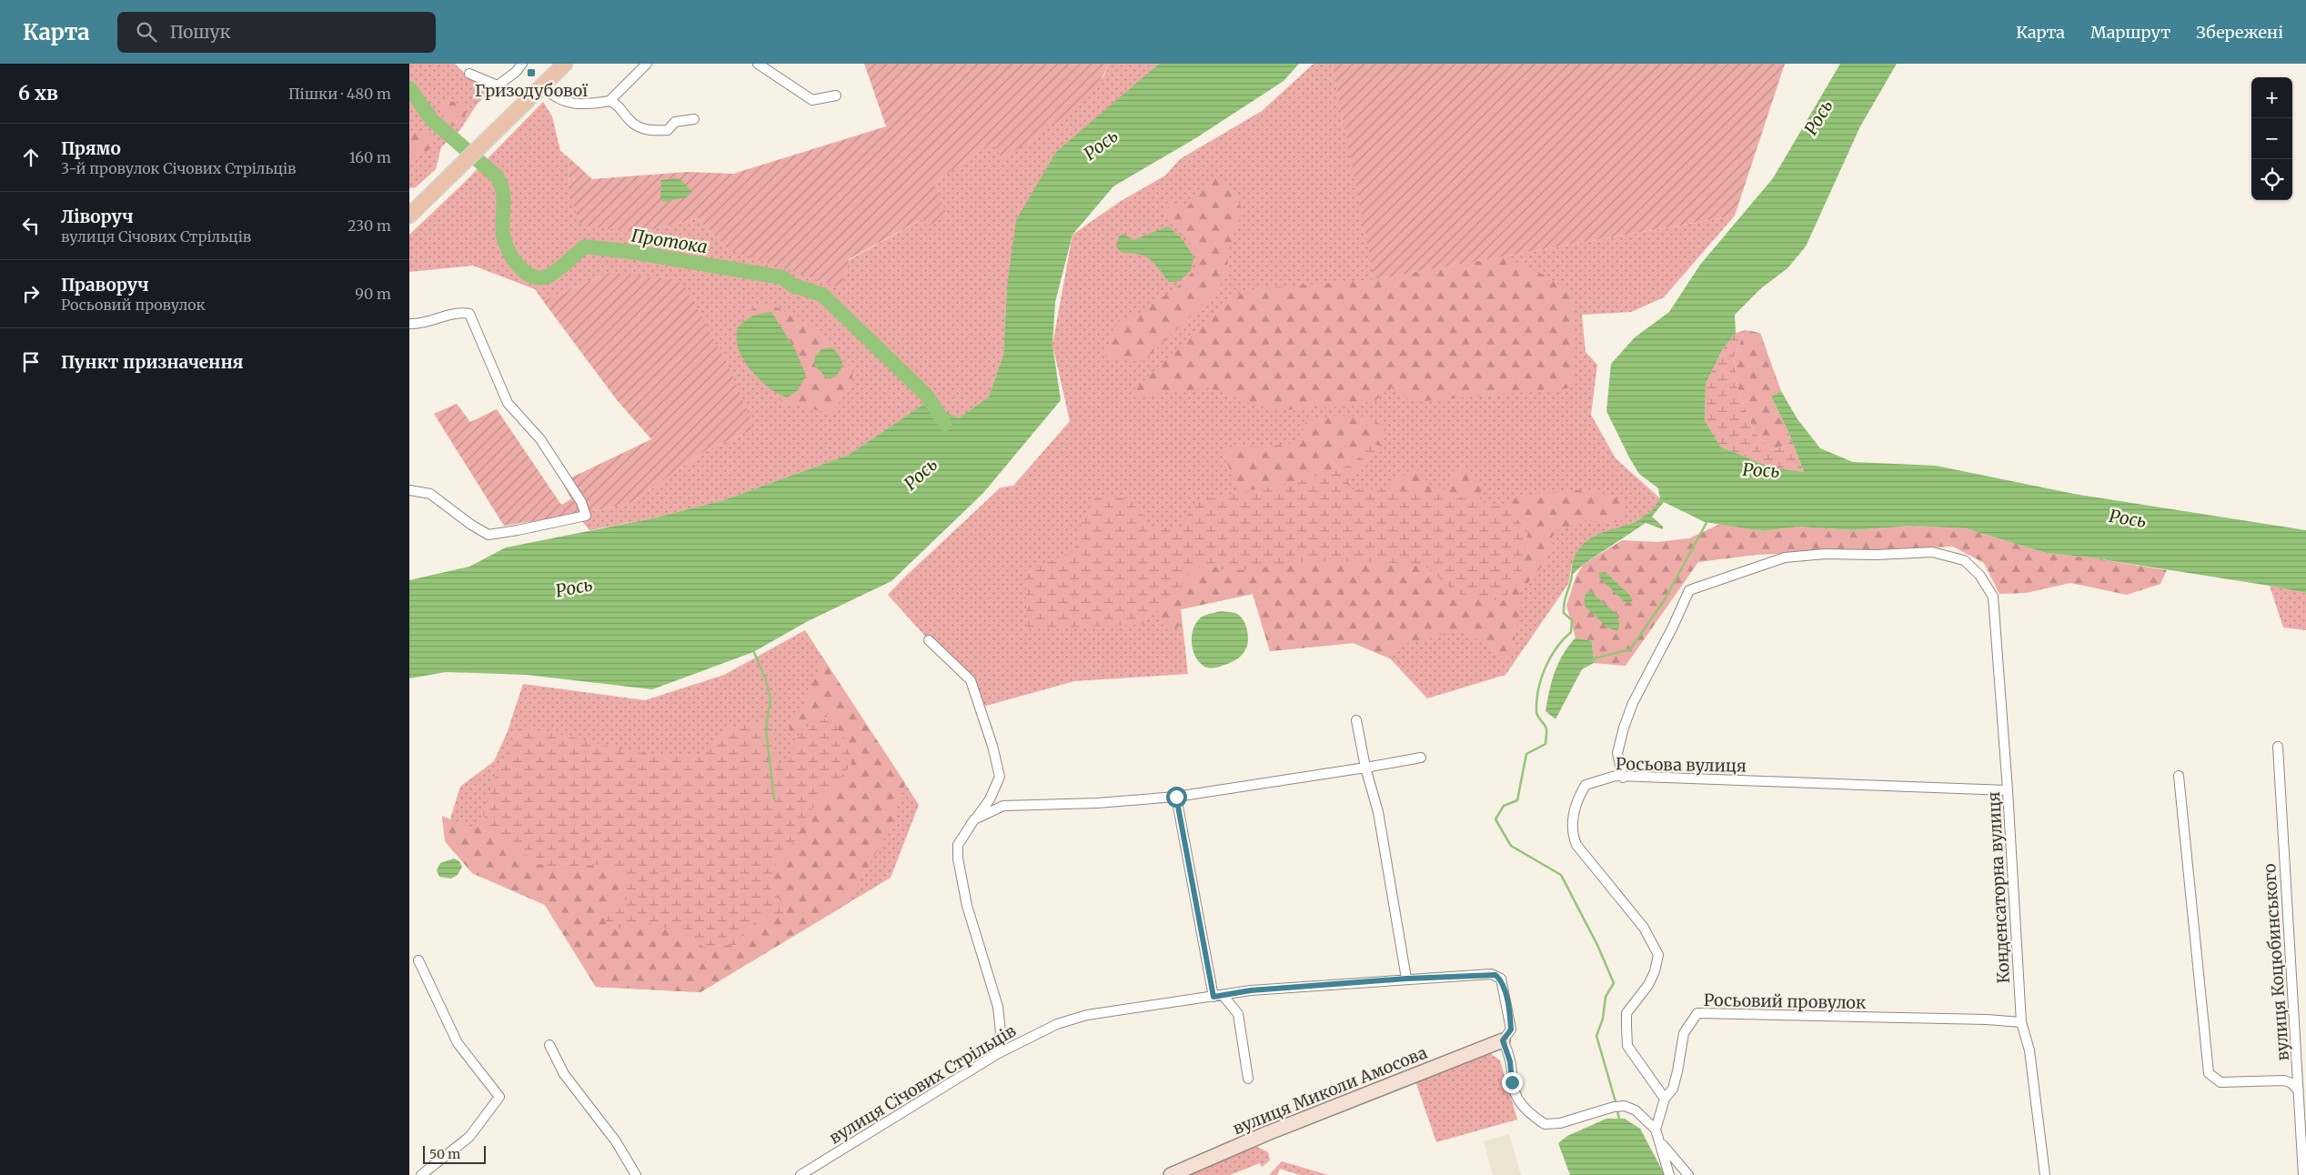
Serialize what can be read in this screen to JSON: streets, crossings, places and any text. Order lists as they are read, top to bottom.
{
  "streets": {
    "street": [
      "Росьова вулиця",
      "Конденсаторна вулиця",
      "вулиця Коцюбинського",
      "Росьовий провулок",
      "вулиця Січових Стрільців",
      "вулиця Миколи Амосова"
    ]
  },
  "crossings": [
    ["Росьова вулиця", "Конденсаторна вулиця"],
    ["Росьова вулиця", "Росьовий провулок"],
    ["Конденсаторна вулиця", "Росьовий провулок"],
    ["вулиця Січових Стрільців", "вулиця Миколи Амосова"]
  ],
  "water": ["Рось", "Протока"],
  "places": {
    "transit": ["Гризодубової"]
  },
  "scale_bar": "50 m",
  "page": {
    "header": "Карта",
    "search": "Пошук",
    "nav": ["Карта", "Маршрут", "Збережені"],
    "heading": ["6 хв", "Пішки · 480 m"],
    "map_buttons": ["+", "−"],
    "list": [
      ["Прямо", "3-й провулок Січових Стрільців", "160 m"],
      ["Ліворуч", "вулиця Січових Стрільців", "230 m"],
      ["Праворуч", "Росьовий провулок", "90 m"],
      "Пункт призначення"
    ],
    "scale": "50 m"
  }
}
